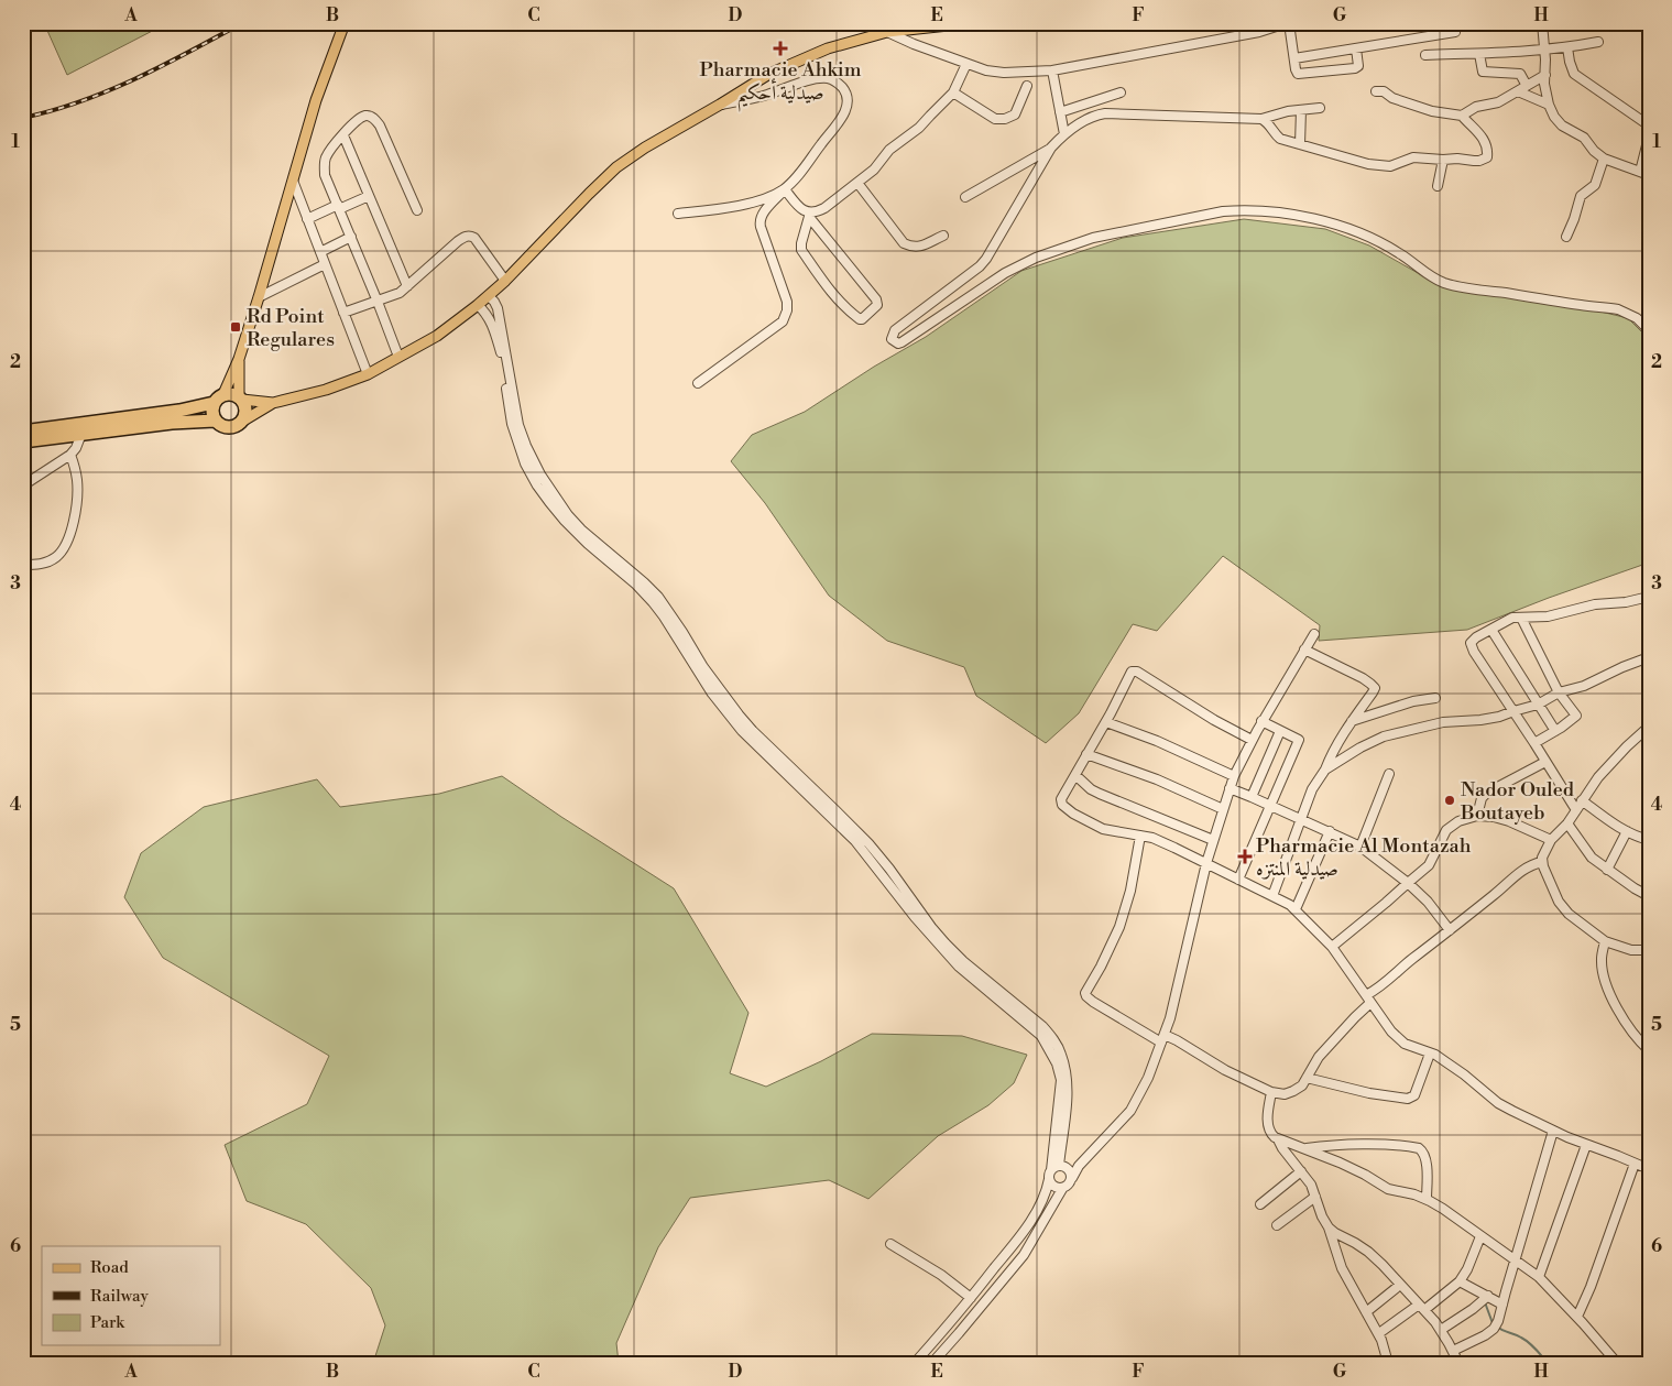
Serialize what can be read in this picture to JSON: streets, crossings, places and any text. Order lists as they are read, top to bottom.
{
  "places": {
    "health": ["Pharmacie Ahkim صيدلية أحكيم", "Pharmacie Al Montazah صيدلية المنتزه"],
    "transit": ["Rd Point Regulares"],
    "other": ["Nador Ouled Boutayeb"]
  },
  "legend": ["Road", "Railway", "Park"],
  "grid": {
    "columns": [
      "A",
      "B",
      "C",
      "D",
      "E",
      "F",
      "G",
      "H"
    ],
    "rows": [
      "1",
      "2",
      "3",
      "4",
      "5",
      "6"
    ]
  }
}
